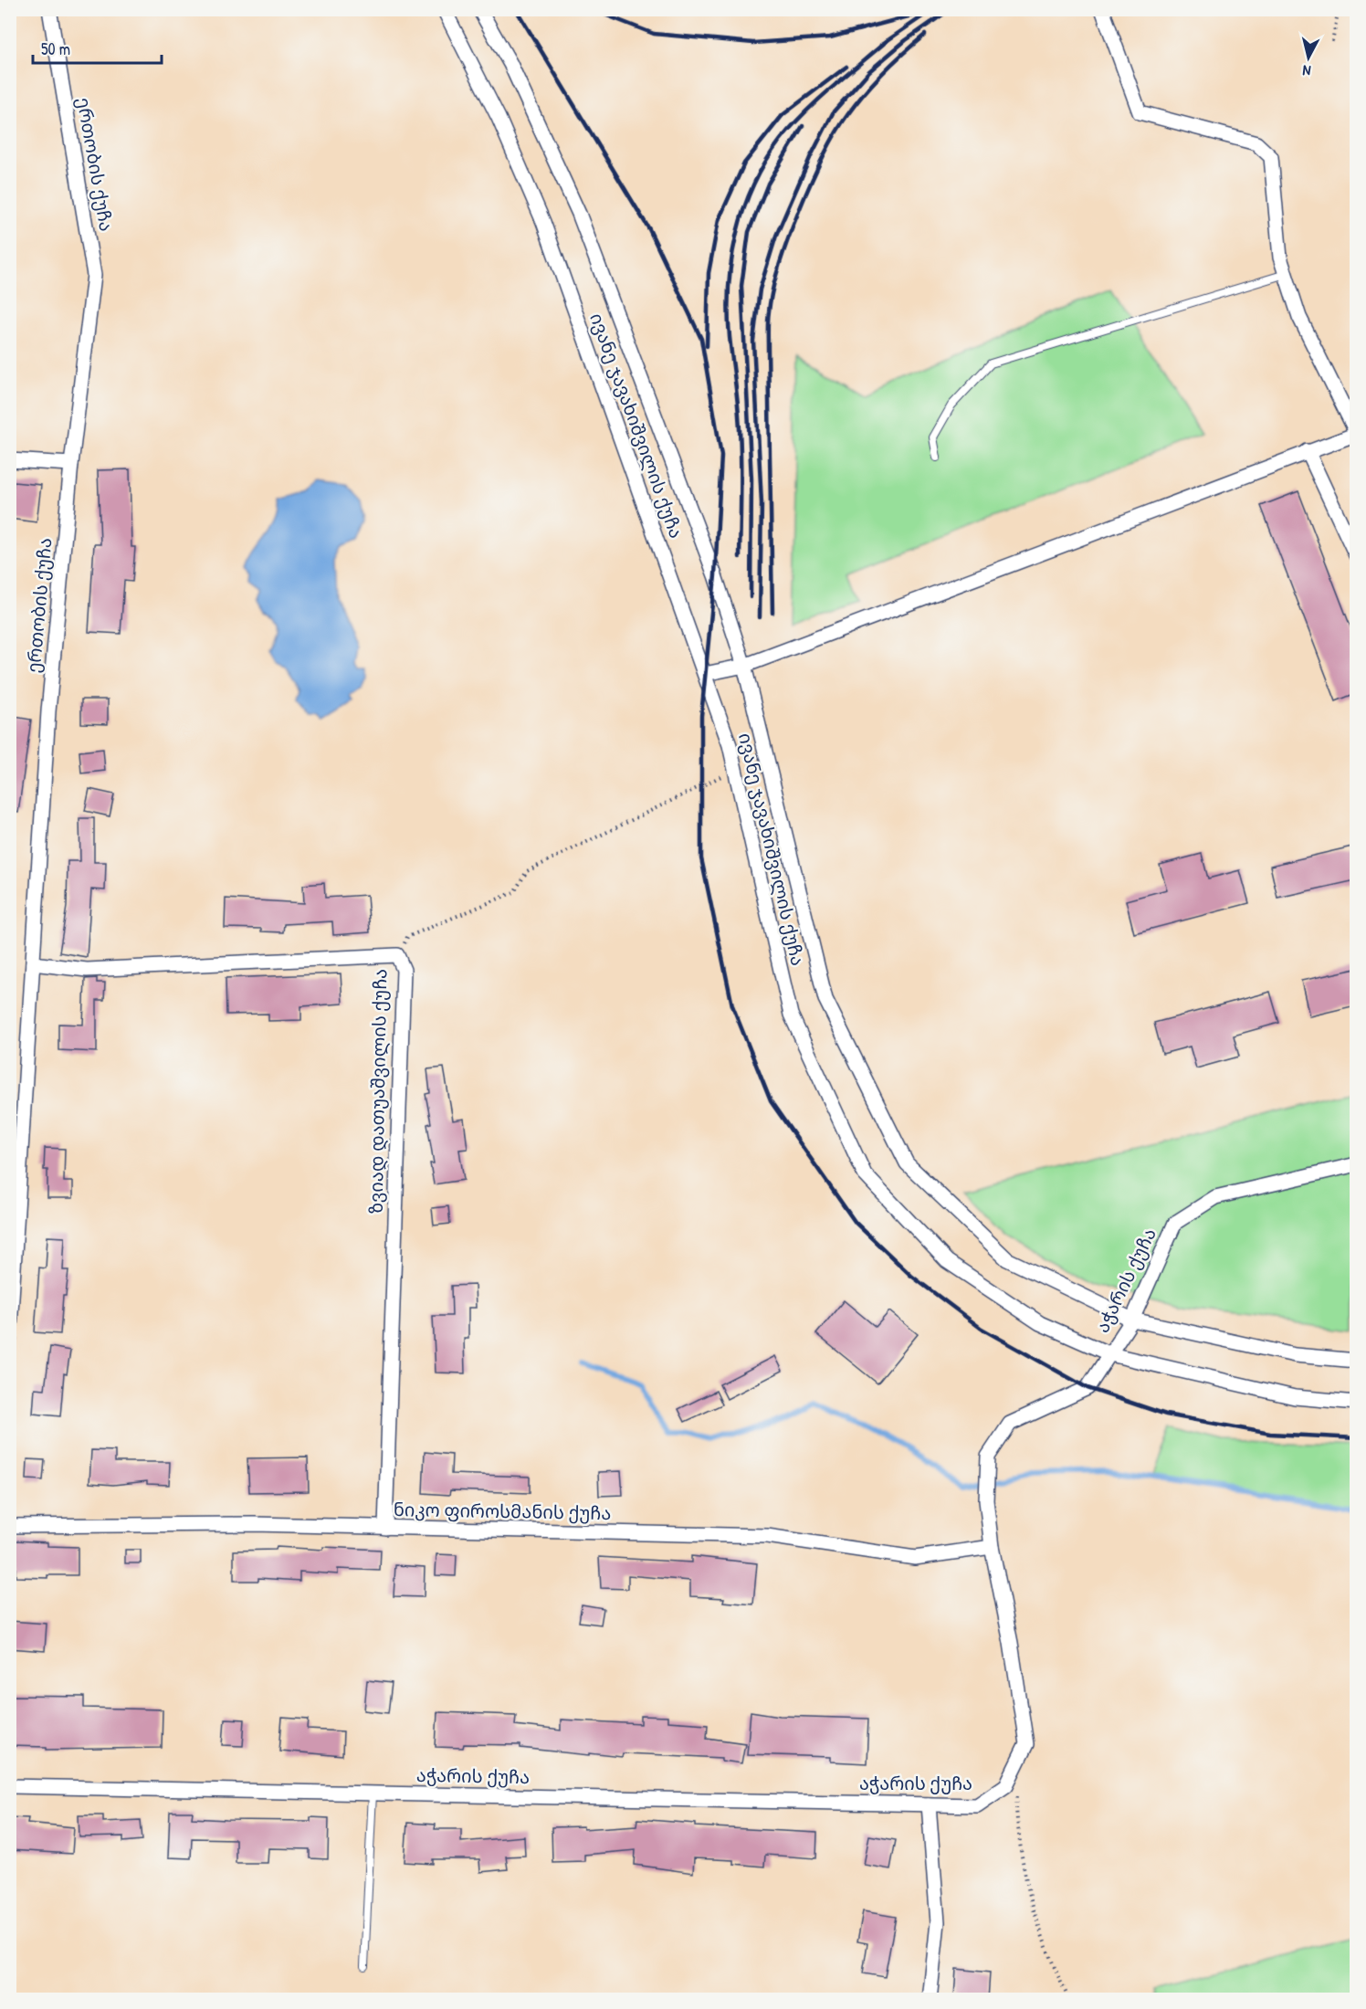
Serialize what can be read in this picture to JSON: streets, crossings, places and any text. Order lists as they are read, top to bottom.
{
  "streets": {
    "street": [
      "ერთობის ქუჩა",
      "ივანე ჯავახიშვილის ქუჩა",
      "ზვიად დათუაშვილის ქუჩა",
      "აჭარის ქუჩა",
      "ნიკო ფიროსმანის ქუჩა"
    ]
  },
  "crossings": [
    ["ერთობის ქუჩა", "ზვიად დათუაშვილის ქუჩა"],
    ["ივანე ჯავახიშვილის ქუჩა", "აჭარის ქუჩა"],
    ["ზვიად დათუაშვილის ქუჩა", "ნიკო ფიროსმანის ქუჩა"],
    ["აჭარის ქუჩა", "ნიკო ფიროსმანის ქუჩა"]
  ],
  "scale_bar": "50 m",
  "north": "bottom"
}
